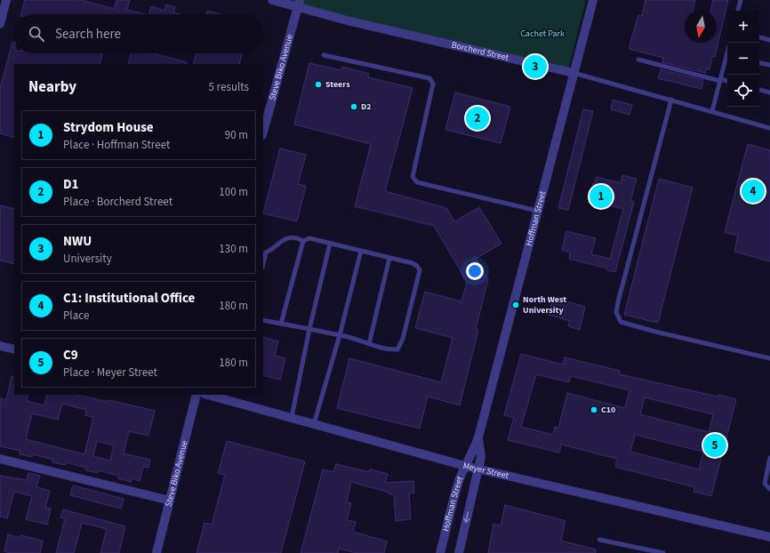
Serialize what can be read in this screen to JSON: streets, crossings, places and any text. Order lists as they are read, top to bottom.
{
  "streets": {
    "street": [
      "Borcherd Street",
      "Steve Biko Avenue",
      "Hoffman Street",
      "Meyer Street"
    ]
  },
  "crossings": [
    ["Borcherd Street", "Steve Biko Avenue"],
    ["Borcherd Street", "Hoffman Street"],
    ["Hoffman Street", "Meyer Street"]
  ],
  "parks": ["Cachet Park"],
  "places": [
    "Steers",
    "D2",
    "North West University",
    "C10"
  ],
  "north": "bottom",
  "page": {
    "map_buttons": ["+", "−"],
    "search": "Search here",
    "pins": [
      "3",
      "2",
      "4",
      "1",
      "5"
    ],
    "heading": ["Nearby", "5 results"],
    "list": [
      {
        "mark": "1",
        "name": "Strydom House",
        "note": "Place · Hoffman Street",
        "value": "90 m"
      },
      {
        "mark": "2",
        "name": "D1",
        "note": "Place · Borcherd Street",
        "value": "100 m"
      },
      {
        "mark": "3",
        "name": "NWU",
        "note": "University",
        "value": "130 m"
      },
      {
        "mark": "4",
        "name": "C1: Institutional Office",
        "note": "Place",
        "value": "180 m"
      },
      {
        "mark": "5",
        "name": "C9",
        "note": "Place · Meyer Street",
        "value": "180 m"
      }
    ]
  }
}
